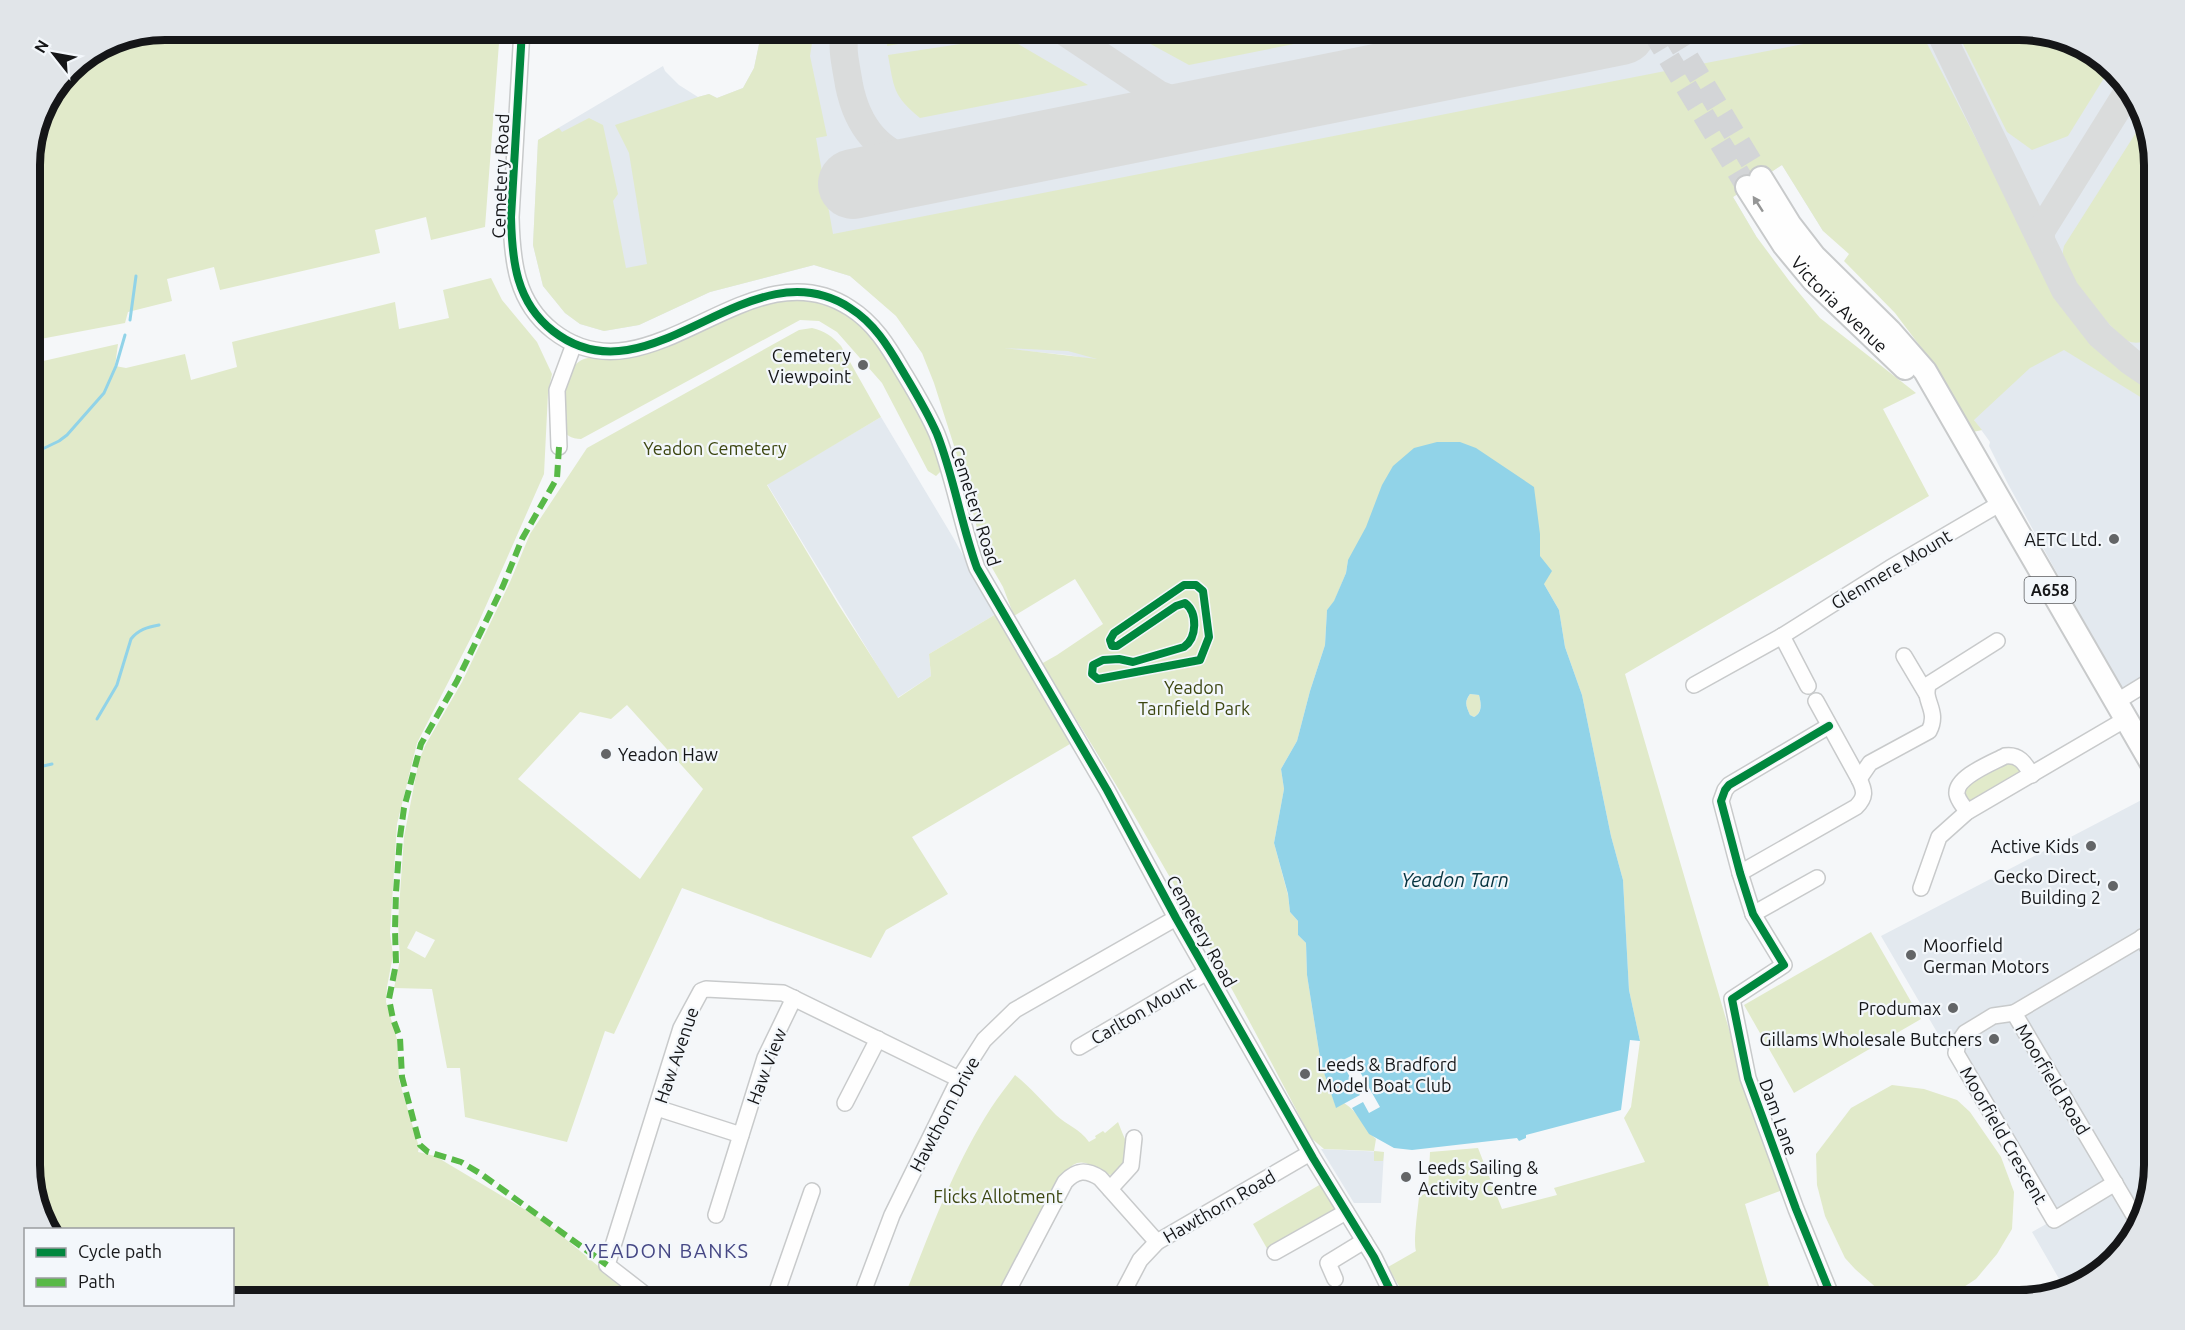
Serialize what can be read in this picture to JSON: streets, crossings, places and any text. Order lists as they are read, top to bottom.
{
  "streets": {
    "highway": ["Victoria Avenue", "A658"],
    "street": [
      "Cemetery Road",
      "Glenmere Mount",
      "Carlton Mount",
      "Haw Avenue",
      "Haw View",
      "Moorfield Road",
      "Hawthorn Drive",
      "Dam Lane",
      "Moorfield Crescent",
      "Hawthorn Road"
    ]
  },
  "crossings": [
    ["Cemetery Road", "Carlton Mount"],
    ["Cemetery Road", "Hawthorn Drive"],
    ["Cemetery Road", "Hawthorn Road"],
    ["Victoria Avenue", "Glenmere Mount"],
    ["Haw Avenue", "Haw View"],
    ["Haw Avenue", "Hawthorn Drive"],
    ["Moorfield Road", "Moorfield Crescent"]
  ],
  "districts": ["YEADON BANKS"],
  "water": ["Yeadon Tarn"],
  "parks": ["Yeadon Cemetery", "Yeadon Tarnfield Park", "Flicks Allotment"],
  "places": [
    "Cemetery Viewpoint",
    "AETC Ltd.",
    "Yeadon Haw",
    "Active Kids",
    "Gecko Direct, Building 2",
    "Moorfield German Motors",
    "Produmax",
    "Gillams Wholesale Butchers",
    "Leeds & Bradford Model Boat Club",
    "Leeds Sailing & Activity Centre"
  ],
  "legend": ["Cycle path", "Path"],
  "north": "top left"
}
